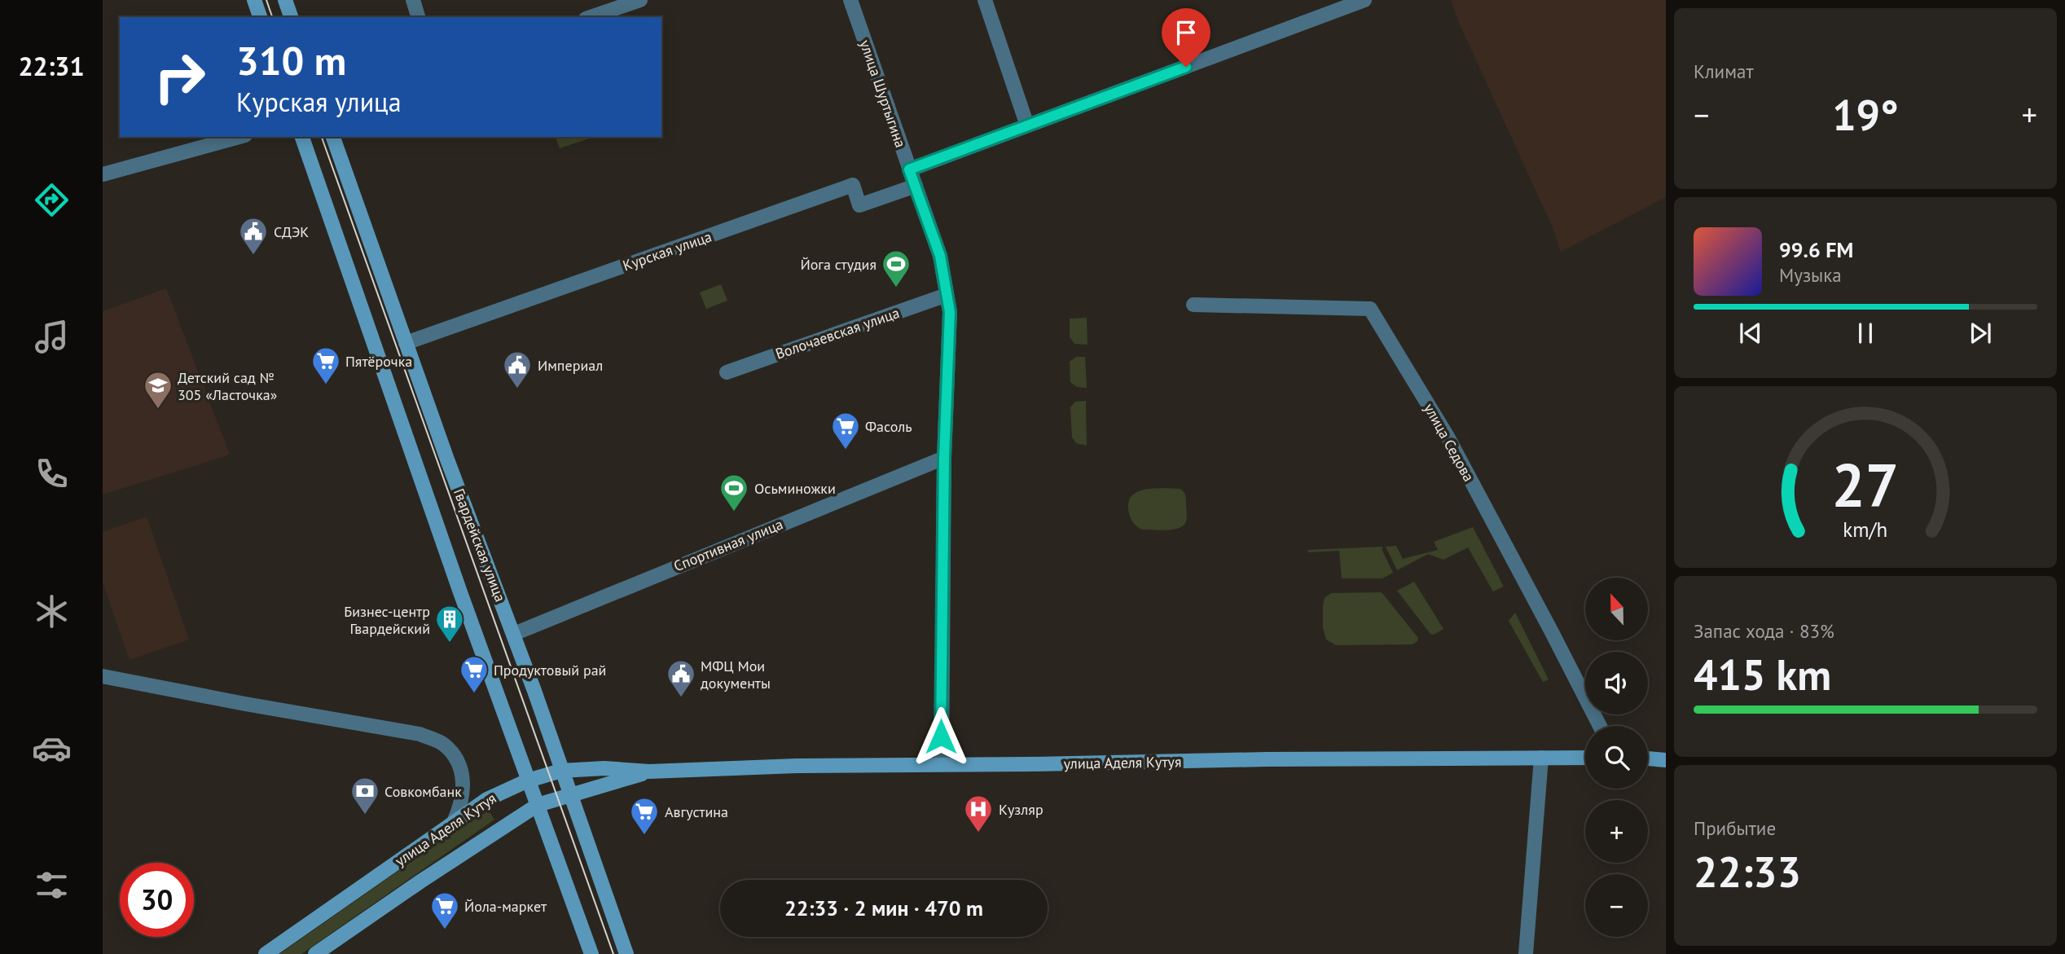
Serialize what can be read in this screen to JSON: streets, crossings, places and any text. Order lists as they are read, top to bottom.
{
  "streets": {
    "main road": ["Гвардейская улица", "улица Аделя Кутуя"],
    "street": [
      "улица Шуртыгина",
      "Курская улица",
      "Волочаевская улица",
      "улица Седова",
      "Спортивная улица"
    ]
  },
  "crossings": [
    ["улица Шуртыгина", "Курская улица"],
    ["улица Шуртыгина", "Волочаевская улица"],
    ["улица Шуртыгина", "Спортивная улица"],
    ["улица Шуртыгина", "улица Аделя Кутуя"],
    ["Курская улица", "Гвардейская улица"],
    ["Гвардейская улица", "Спортивная улица"],
    ["Гвардейская улица", "улица Аделя Кутуя"]
  ],
  "places": {
    "public building": ["СДЭК", "Империал", "МФЦ Мои документы"],
    "sports": ["Йога студия", "Осьминожки"],
    "supermarket": [
      "Пятёрочка",
      "Фасоль",
      "Продуктовый рай",
      "Августина",
      "Йола-маркет"
    ],
    "school or university": ["Детский сад № 305 «Ласточка»"],
    "building": ["Бизнес-центр Гвардейский"],
    "bank": ["Совкомбанк"],
    "hospital": ["Кузляр"]
  },
  "north": "top",
  "page": {
    "tabs": "22:31",
    "tile": [
      "Климат",
      ["Запас хода · 83%", "415 km"],
      ["Прибытие", "22:33"]
    ],
    "turn": ["310 m", "Курская улица"],
    "heat": ["−", "19°", "+"],
    "song": ["99.6 FM", "Музыка"],
    "map_buttons": ["+", "−"],
    "limit": "30",
    "trip": "22:33 · 2 мин · 470 m",
    "gauge": ["27", "km/h"]
  }
}
